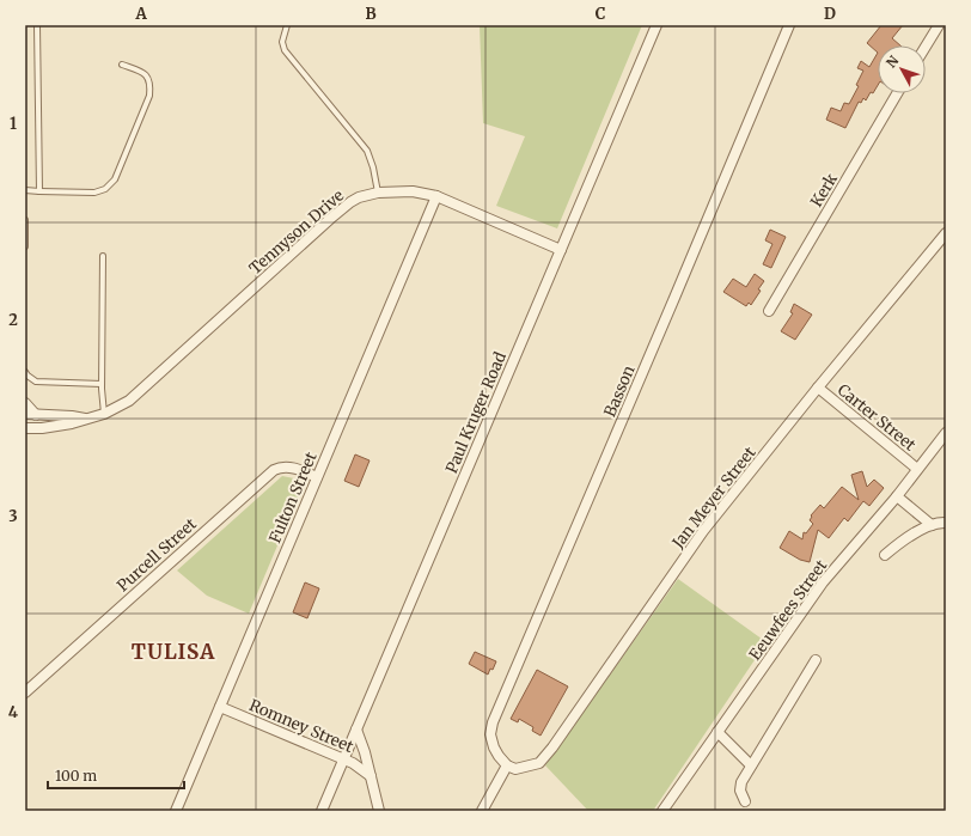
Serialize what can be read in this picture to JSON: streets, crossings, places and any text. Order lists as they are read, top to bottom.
{
  "streets": {
    "street": [
      "Kerk",
      "Tennyson Drive",
      "Basson",
      "Paul Kruger Road",
      "Carter Street",
      "Fulton Street",
      "Jan Meyer Street",
      "Purcell Street",
      "Eeuwfees Street",
      "Romney Street"
    ]
  },
  "crossings": [
    ["Tennyson Drive", "Paul Kruger Road"],
    ["Tennyson Drive", "Fulton Street"],
    ["Basson", "Jan Meyer Street"],
    ["Paul Kruger Road", "Romney Street"],
    ["Carter Street", "Jan Meyer Street"],
    ["Carter Street", "Eeuwfees Street"],
    ["Fulton Street", "Purcell Street"],
    ["Fulton Street", "Romney Street"]
  ],
  "districts": ["TULISA"],
  "scale_bar": "100 m",
  "north": "top left",
  "grid": {
    "columns": [
      "A",
      "B",
      "C",
      "D"
    ],
    "rows": [
      "1",
      "2",
      "3",
      "4"
    ]
  }
}
